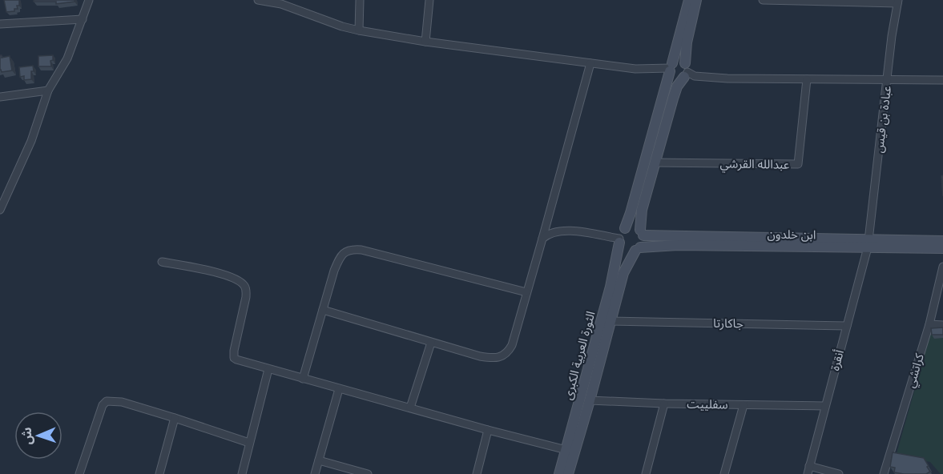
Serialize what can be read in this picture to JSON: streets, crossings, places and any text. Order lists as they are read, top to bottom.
{
  "streets": {
    "street": [
      "عبادة بن قيس",
      "عبدالله القرشي",
      "ابن خلدون",
      "جاكارتا",
      "الثورة العربية الكبرى",
      "أنقرة",
      "كراتشي",
      "سفلييت"
    ]
  },
  "crossings": [
    ["عبادة بن قيس", "ابن خلدون"],
    ["عبادة بن قيس", "أنقرة"],
    ["ابن خلدون", "الثورة العربية الكبرى"],
    ["ابن خلدون", "أنقرة"],
    ["جاكارتا", "الثورة العربية الكبرى"],
    ["جاكارتا", "أنقرة"],
    ["الثورة العربية الكبرى", "سفلييت"],
    ["أنقرة", "سفلييت"]
  ],
  "north": "left"
}
